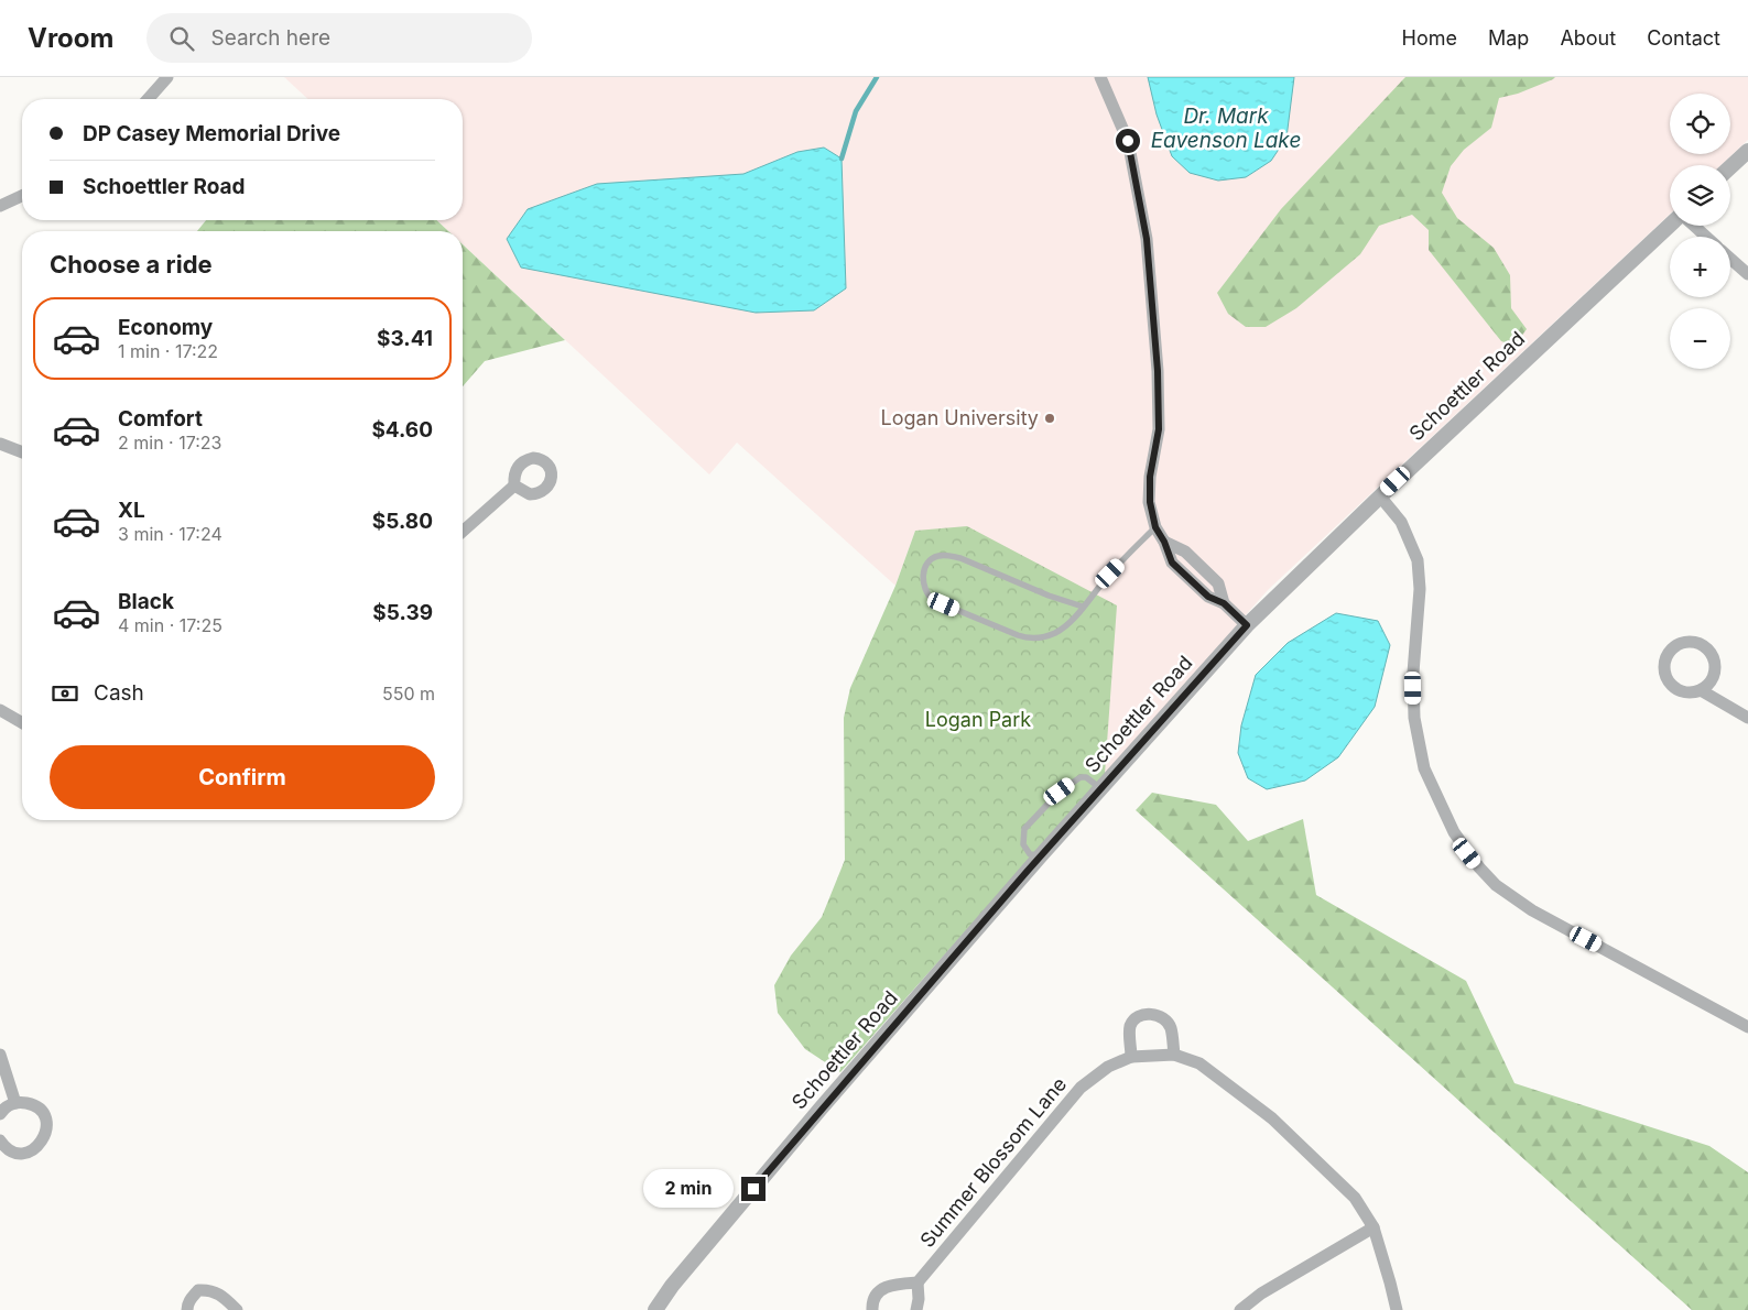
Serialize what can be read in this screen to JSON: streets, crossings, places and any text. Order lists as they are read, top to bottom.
{
  "streets": {
    "street": ["Schoettler Road", "Summer Blossom Lane"]
  },
  "water": ["Dr. Mark Eavenson Lake"],
  "parks": ["Logan Park"],
  "places": ["Logan University"],
  "page": {
    "header": "Vroom",
    "search": "Search here",
    "nav": [
      "Home",
      "Map",
      "About",
      "Contact"
    ],
    "map_buttons": ["+", "−"],
    "banner": ["DP Casey Memorial Drive", "Schoettler Road"],
    "heading": "Choose a ride",
    "list": [
      {
        "name": "Economy",
        "note": "1 min · 17:22",
        "value": "$3.41"
      },
      {
        "name": "Comfort",
        "note": "2 min · 17:23",
        "value": "$4.60"
      },
      {
        "name": "XL",
        "note": "3 min · 17:24",
        "value": "$5.80"
      },
      {
        "name": "Black",
        "note": "4 min · 17:25",
        "value": "$5.39"
      }
    ],
    "pay": ["Cash", "550 m"],
    "buttons": "Confirm",
    "bubble": "2 min"
  }
}
